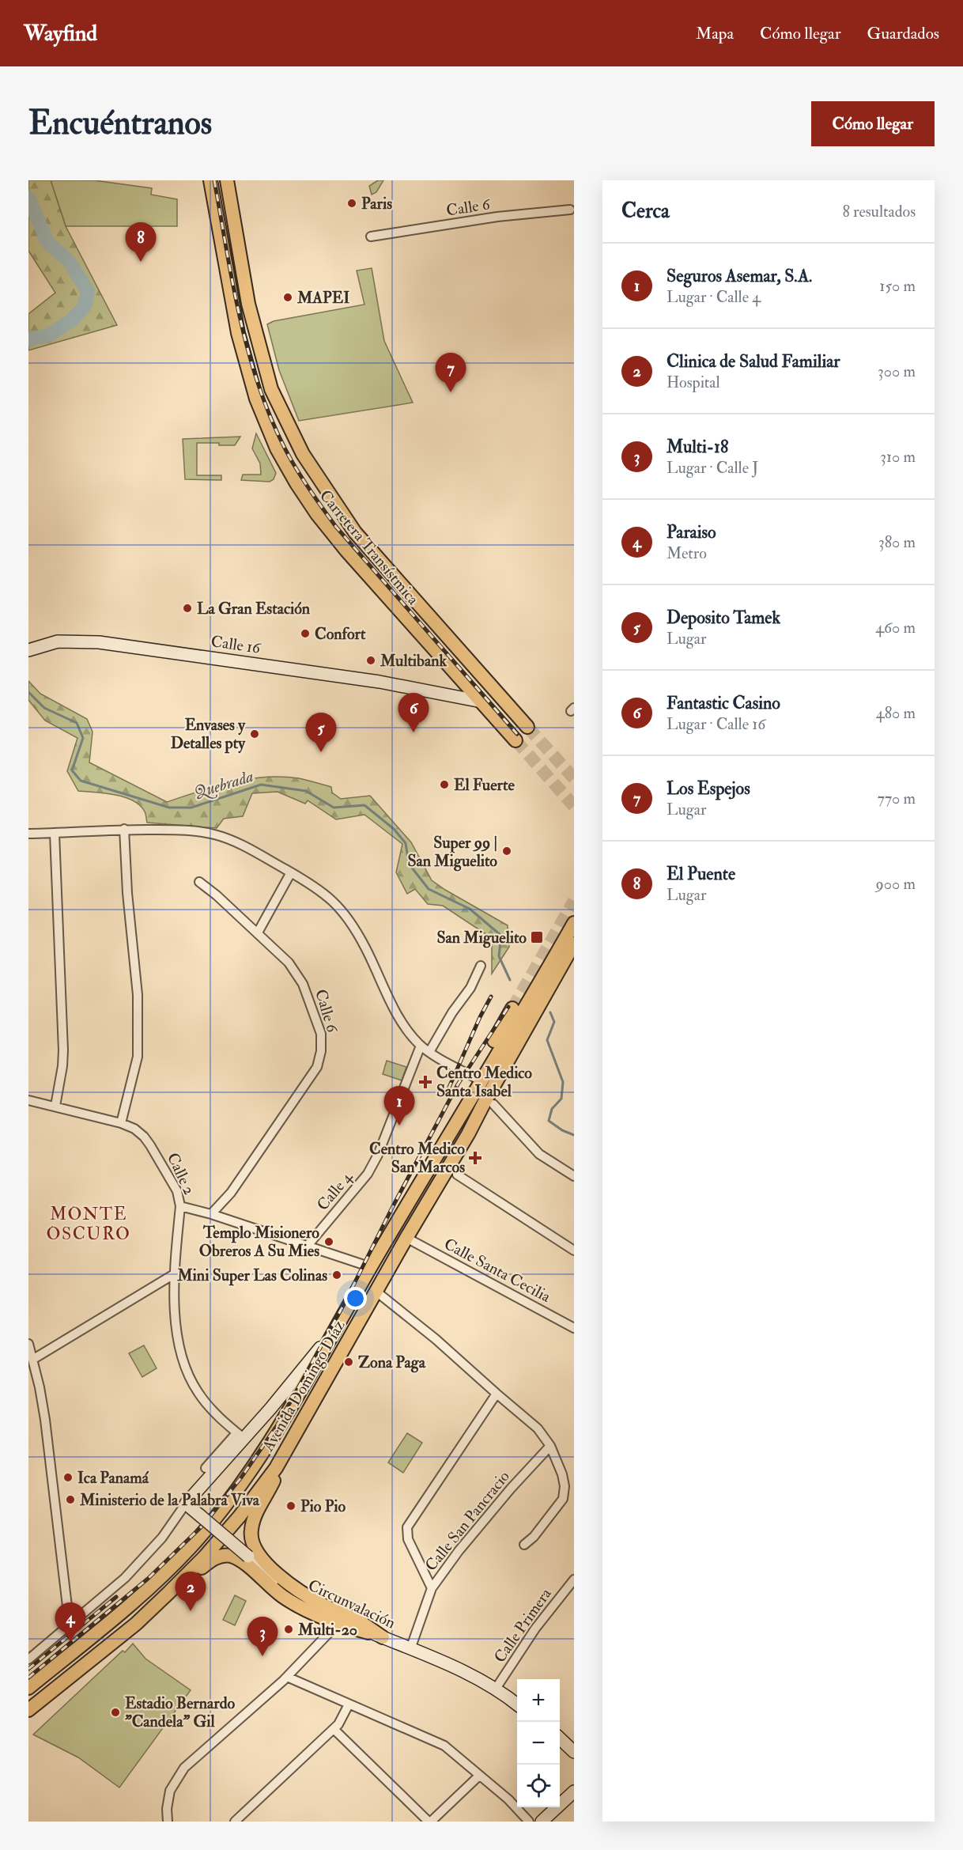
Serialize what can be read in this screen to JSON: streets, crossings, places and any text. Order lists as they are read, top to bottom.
{
  "streets": {
    "main road": [
      "Carretera Transístmica",
      "Calle 16",
      "Avenida Domingo Díaz",
      "Circunvalación"
    ],
    "street": [
      "Calle 6",
      "Calle 2",
      "Calle 4",
      "Calle Santa Cecilia",
      "Calle San Pancracio",
      "Calle Primera"
    ]
  },
  "crossings": [
    ["Calle 6", "Calle 2"],
    ["Carretera Transístmica", "Calle 16"],
    ["Calle 2", "Calle 4"],
    ["Calle 2", "Avenida Domingo Díaz"],
    ["Calle Santa Cecilia", "Avenida Domingo Díaz"],
    ["Calle San Pancracio", "Circunvalación"],
    ["Circunvalación", "Calle Primera"]
  ],
  "districts": ["MONTE OSCURO"],
  "water": ["Quebrada"],
  "places": {
    "other": [
      "Paris",
      "MAPEI",
      "La Gran Estación",
      "Confort",
      "Multibank",
      "Envases y Detalles pty",
      "El Fuerte",
      "Super 99 | San Miguelito",
      "Templo Misionero Obreros A Su Mies",
      "Mini Super Las Colinas",
      "Zona Paga",
      "Ica Panamá",
      "Ministerio de la Palabra Viva",
      "Pio Pio",
      "Multi-20",
      "Estadio Bernardo \"Candela\" Gil"
    ],
    "transit": ["San Miguelito"],
    "health": ["Centro Medico Santa Isabel", "Centro Medico San Marcos"]
  },
  "page": {
    "header": "Wayfind",
    "nav": ["Mapa", "Cómo llegar", "Guardados"],
    "buttons": "Cómo llegar",
    "title": "Encuéntranos",
    "heading": ["Cerca", "8 resultados"],
    "pins": [
      "8",
      "7",
      "6",
      "5",
      "1",
      "2",
      "4",
      "3"
    ],
    "list": [
      {
        "mark": "1",
        "name": "Seguros Asemar, S.A.",
        "note": "Lugar · Calle 4",
        "value": "150 m"
      },
      {
        "mark": "2",
        "name": "Clinica de Salud Familiar",
        "note": "Hospital",
        "value": "300 m"
      },
      {
        "mark": "3",
        "name": "Multi-18",
        "note": "Lugar · Calle J",
        "value": "310 m"
      },
      {
        "mark": "4",
        "name": "Paraiso",
        "note": "Metro",
        "value": "380 m"
      },
      {
        "mark": "5",
        "name": "Deposito Tamek",
        "note": "Lugar",
        "value": "460 m"
      },
      {
        "mark": "6",
        "name": "Fantastic Casino",
        "note": "Lugar · Calle 16",
        "value": "480 m"
      },
      {
        "mark": "7",
        "name": "Los Espejos",
        "note": "Lugar",
        "value": "770 m"
      },
      {
        "mark": "8",
        "name": "El Puente",
        "note": "Lugar",
        "value": "900 m"
      }
    ],
    "map_buttons": ["+", "−"]
  }
}
